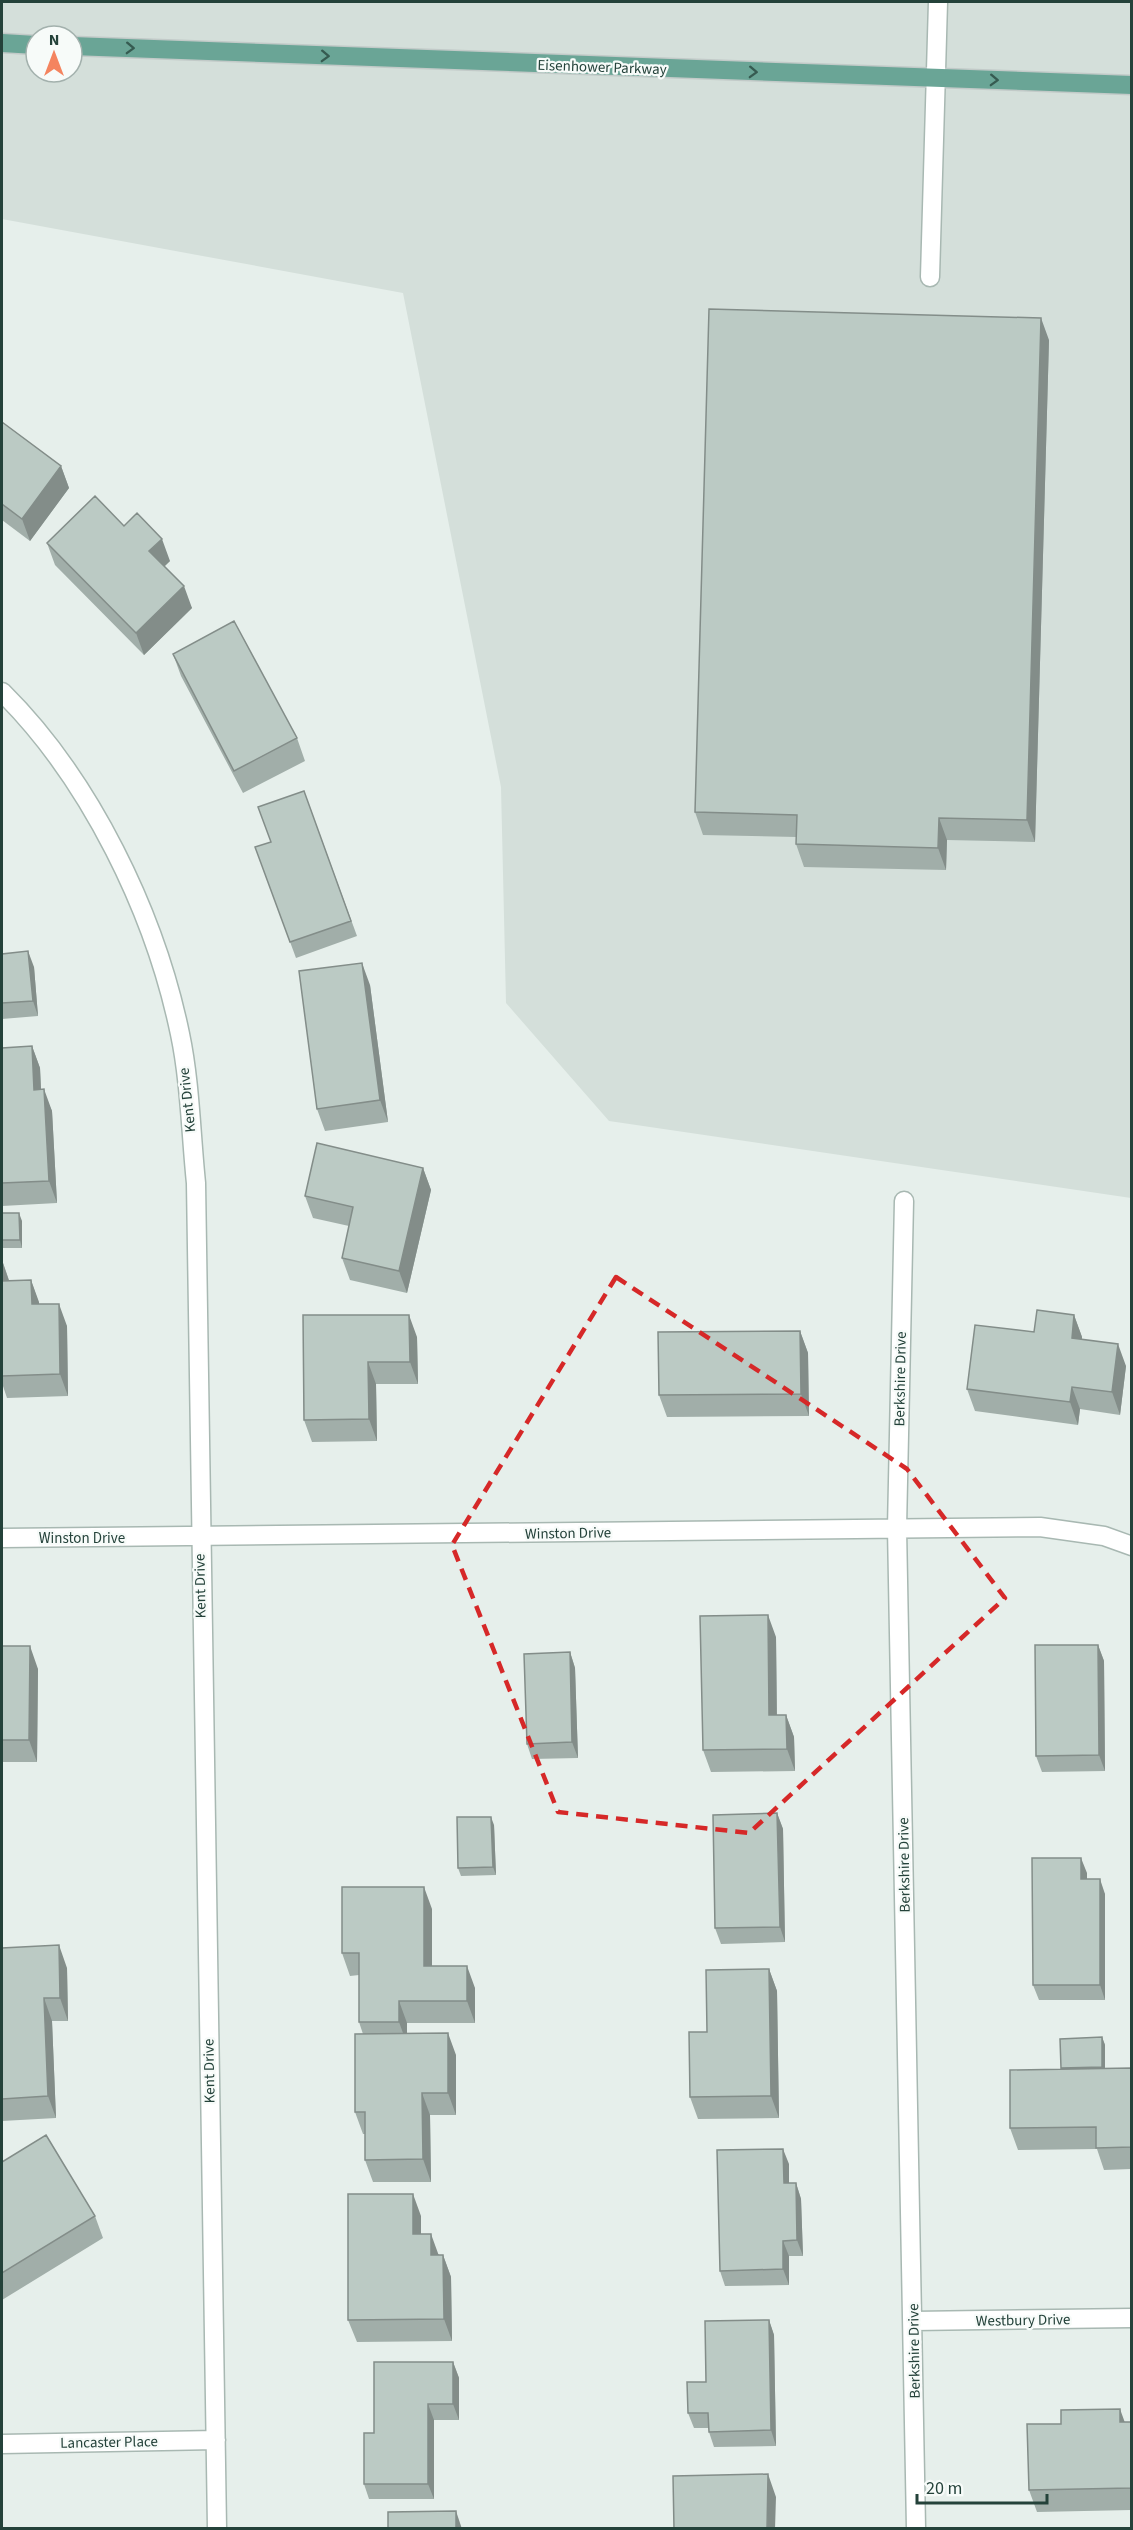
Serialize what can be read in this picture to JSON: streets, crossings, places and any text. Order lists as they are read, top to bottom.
{
  "streets": {
    "main road": ["Eisenhower Parkway"],
    "street": [
      "Kent Drive",
      "Berkshire Drive",
      "Winston Drive",
      "Westbury Drive",
      "Lancaster Place"
    ]
  },
  "crossings": [
    ["Kent Drive", "Winston Drive"],
    ["Kent Drive", "Lancaster Place"],
    ["Berkshire Drive", "Winston Drive"],
    ["Berkshire Drive", "Westbury Drive"]
  ],
  "one_way": ["Eisenhower Parkway"],
  "scale_bar": "20 m",
  "north": "top"
}
